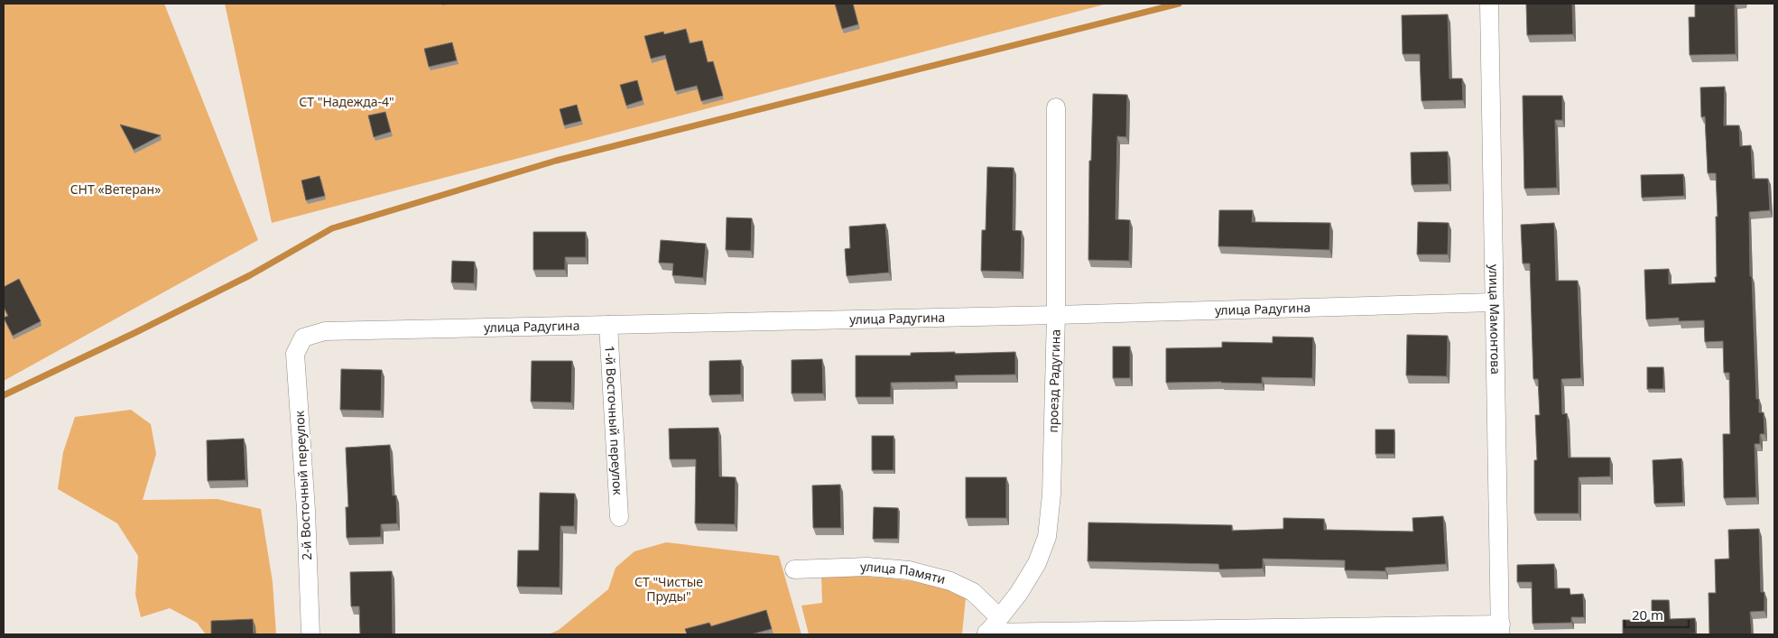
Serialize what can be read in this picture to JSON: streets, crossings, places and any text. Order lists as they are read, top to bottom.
{
  "streets": {
    "street": [
      "улица Радугина",
      "улица Мамонтова",
      "проезд Радугина",
      "1-й Восточный переулок",
      "2-й Восточный переулок",
      "улица Памяти"
    ]
  },
  "crossings": [
    ["улица Радугина", "улица Мамонтова"],
    ["улица Радугина", "проезд Радугина"],
    ["улица Радугина", "1-й Восточный переулок"],
    ["улица Радугина", "2-й Восточный переулок"],
    ["проезд Радугина", "улица Памяти"]
  ],
  "parks": ["СТ \"Надежда-4\"", "СНТ «Ветеран»", "СТ \"Чистые Пруды\""],
  "scale_bar": "20 m"
}
